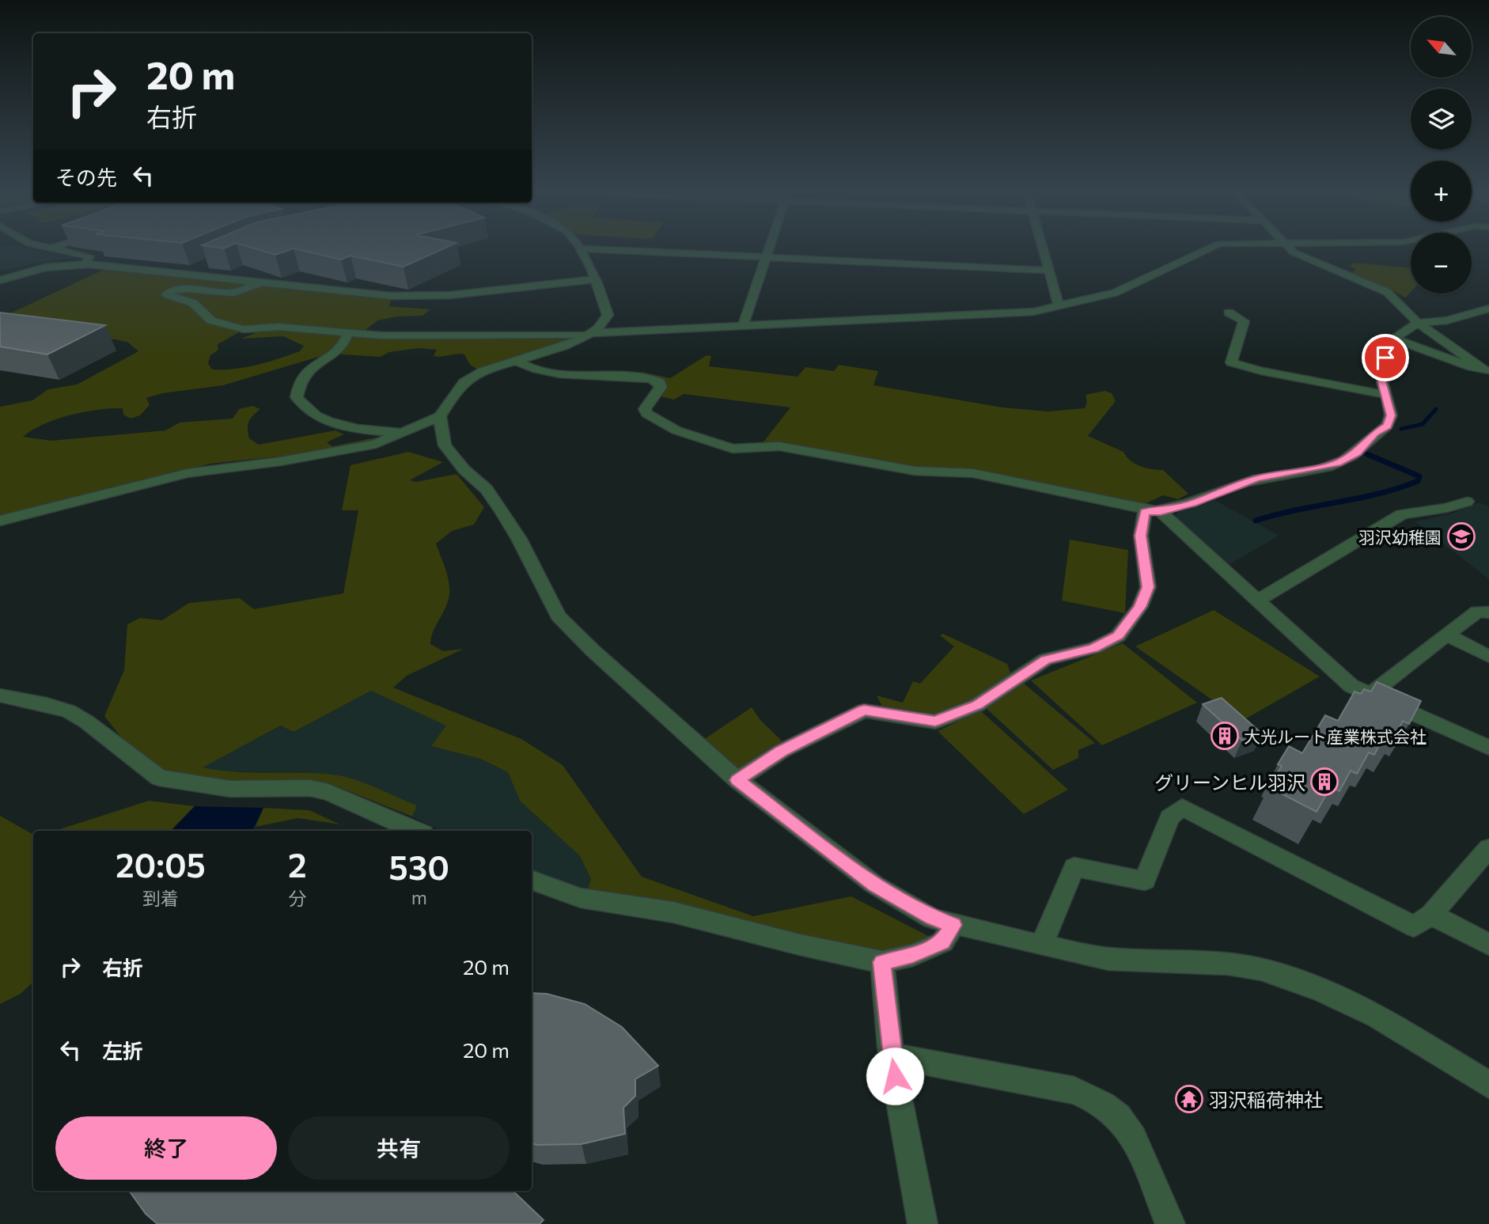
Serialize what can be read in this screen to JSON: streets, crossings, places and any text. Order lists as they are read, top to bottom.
{
  "places": {
    "school or university": ["羽沢幼稚園"],
    "building": ["大光ルート産業株式会社", "グリーンヒル羽沢"],
    "temple": ["羽沢稲荷神社"]
  },
  "north": "top left",
  "page": {
    "map_buttons": ["+", "−"],
    "turn": ["20 m", "右折"],
    "then": "その先",
    "eta": [
      "20:05",
      "到着",
      "2",
      "分",
      "530",
      "m"
    ],
    "list": [
      {
        "name": "右折",
        "value": "20 m"
      },
      {
        "name": "左折",
        "value": "20 m"
      }
    ],
    "buttons": ["終了", "共有"]
  }
}
